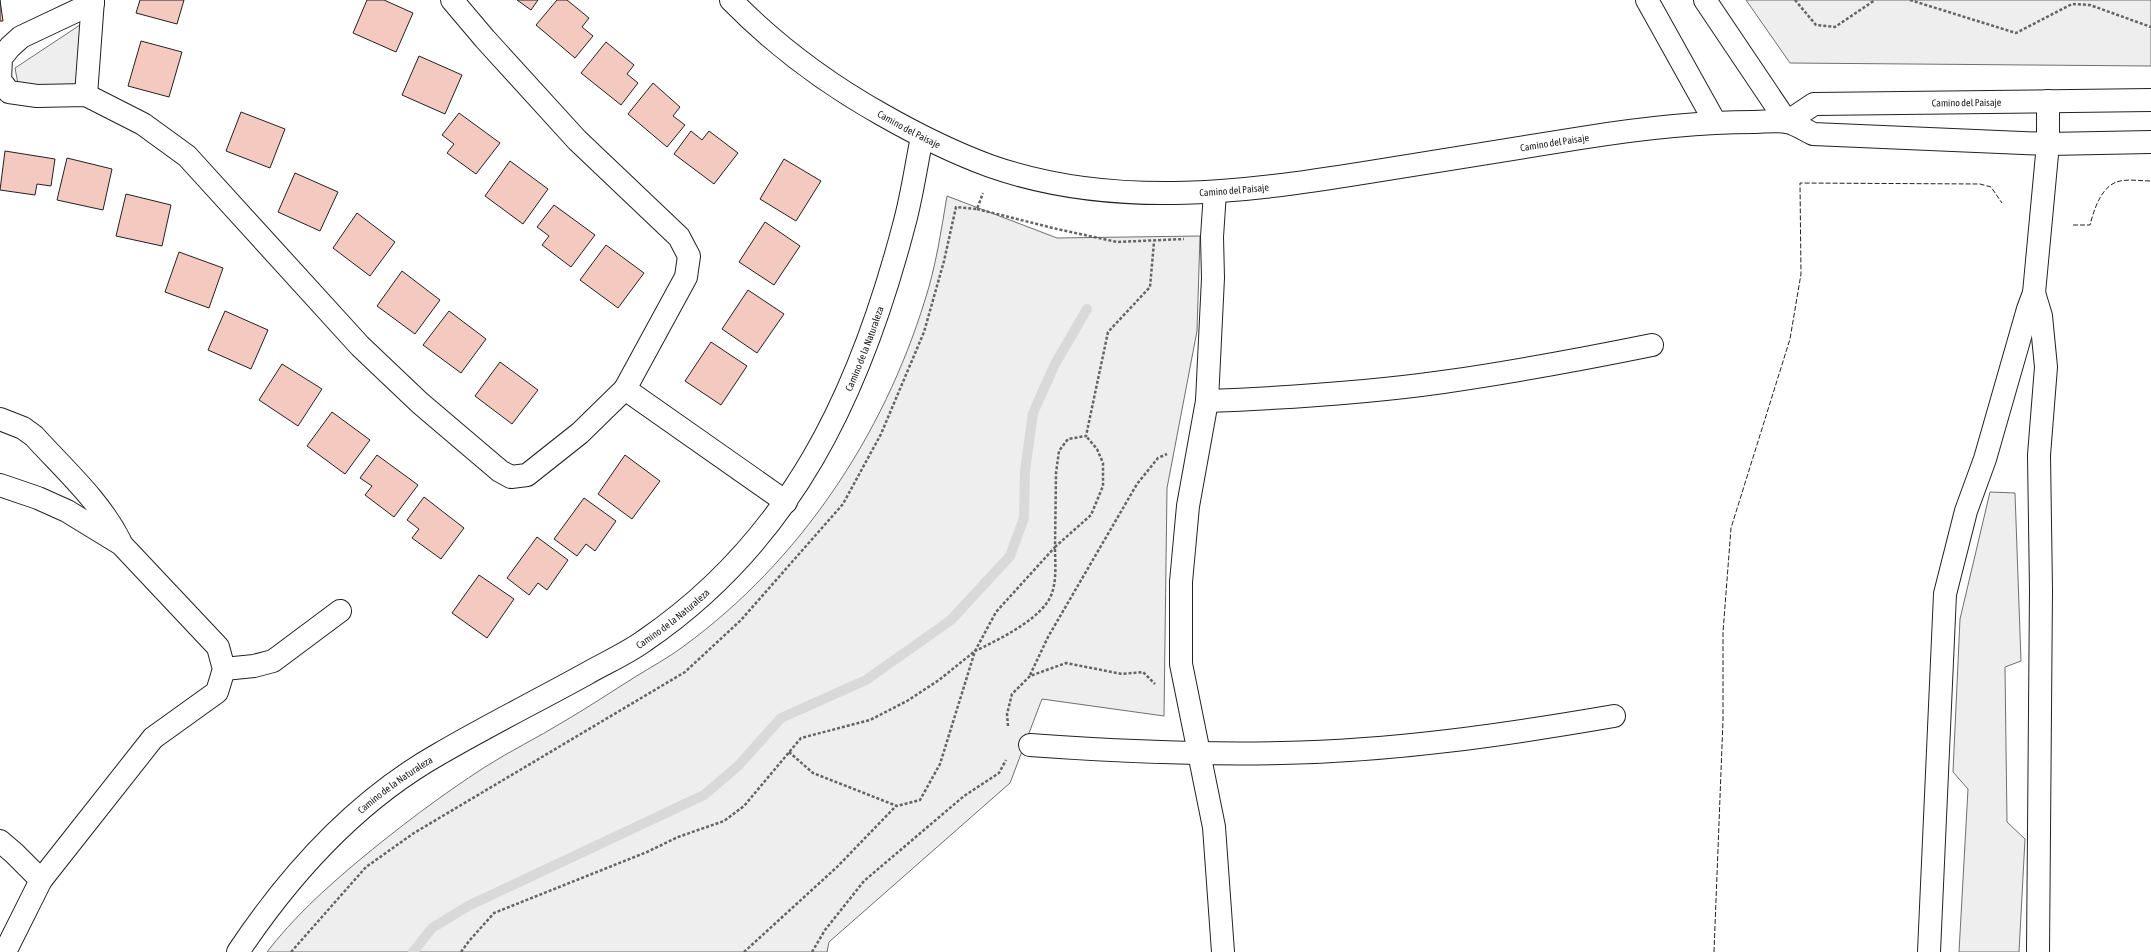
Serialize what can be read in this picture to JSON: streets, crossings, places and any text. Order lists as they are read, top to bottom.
{
  "streets": {
    "street": ["Camino del Paisaje", "Camino de la Naturaleza"]
  },
  "crossings": [
    ["Camino del Paisaje", "Camino de la Naturaleza"]
  ]
}
